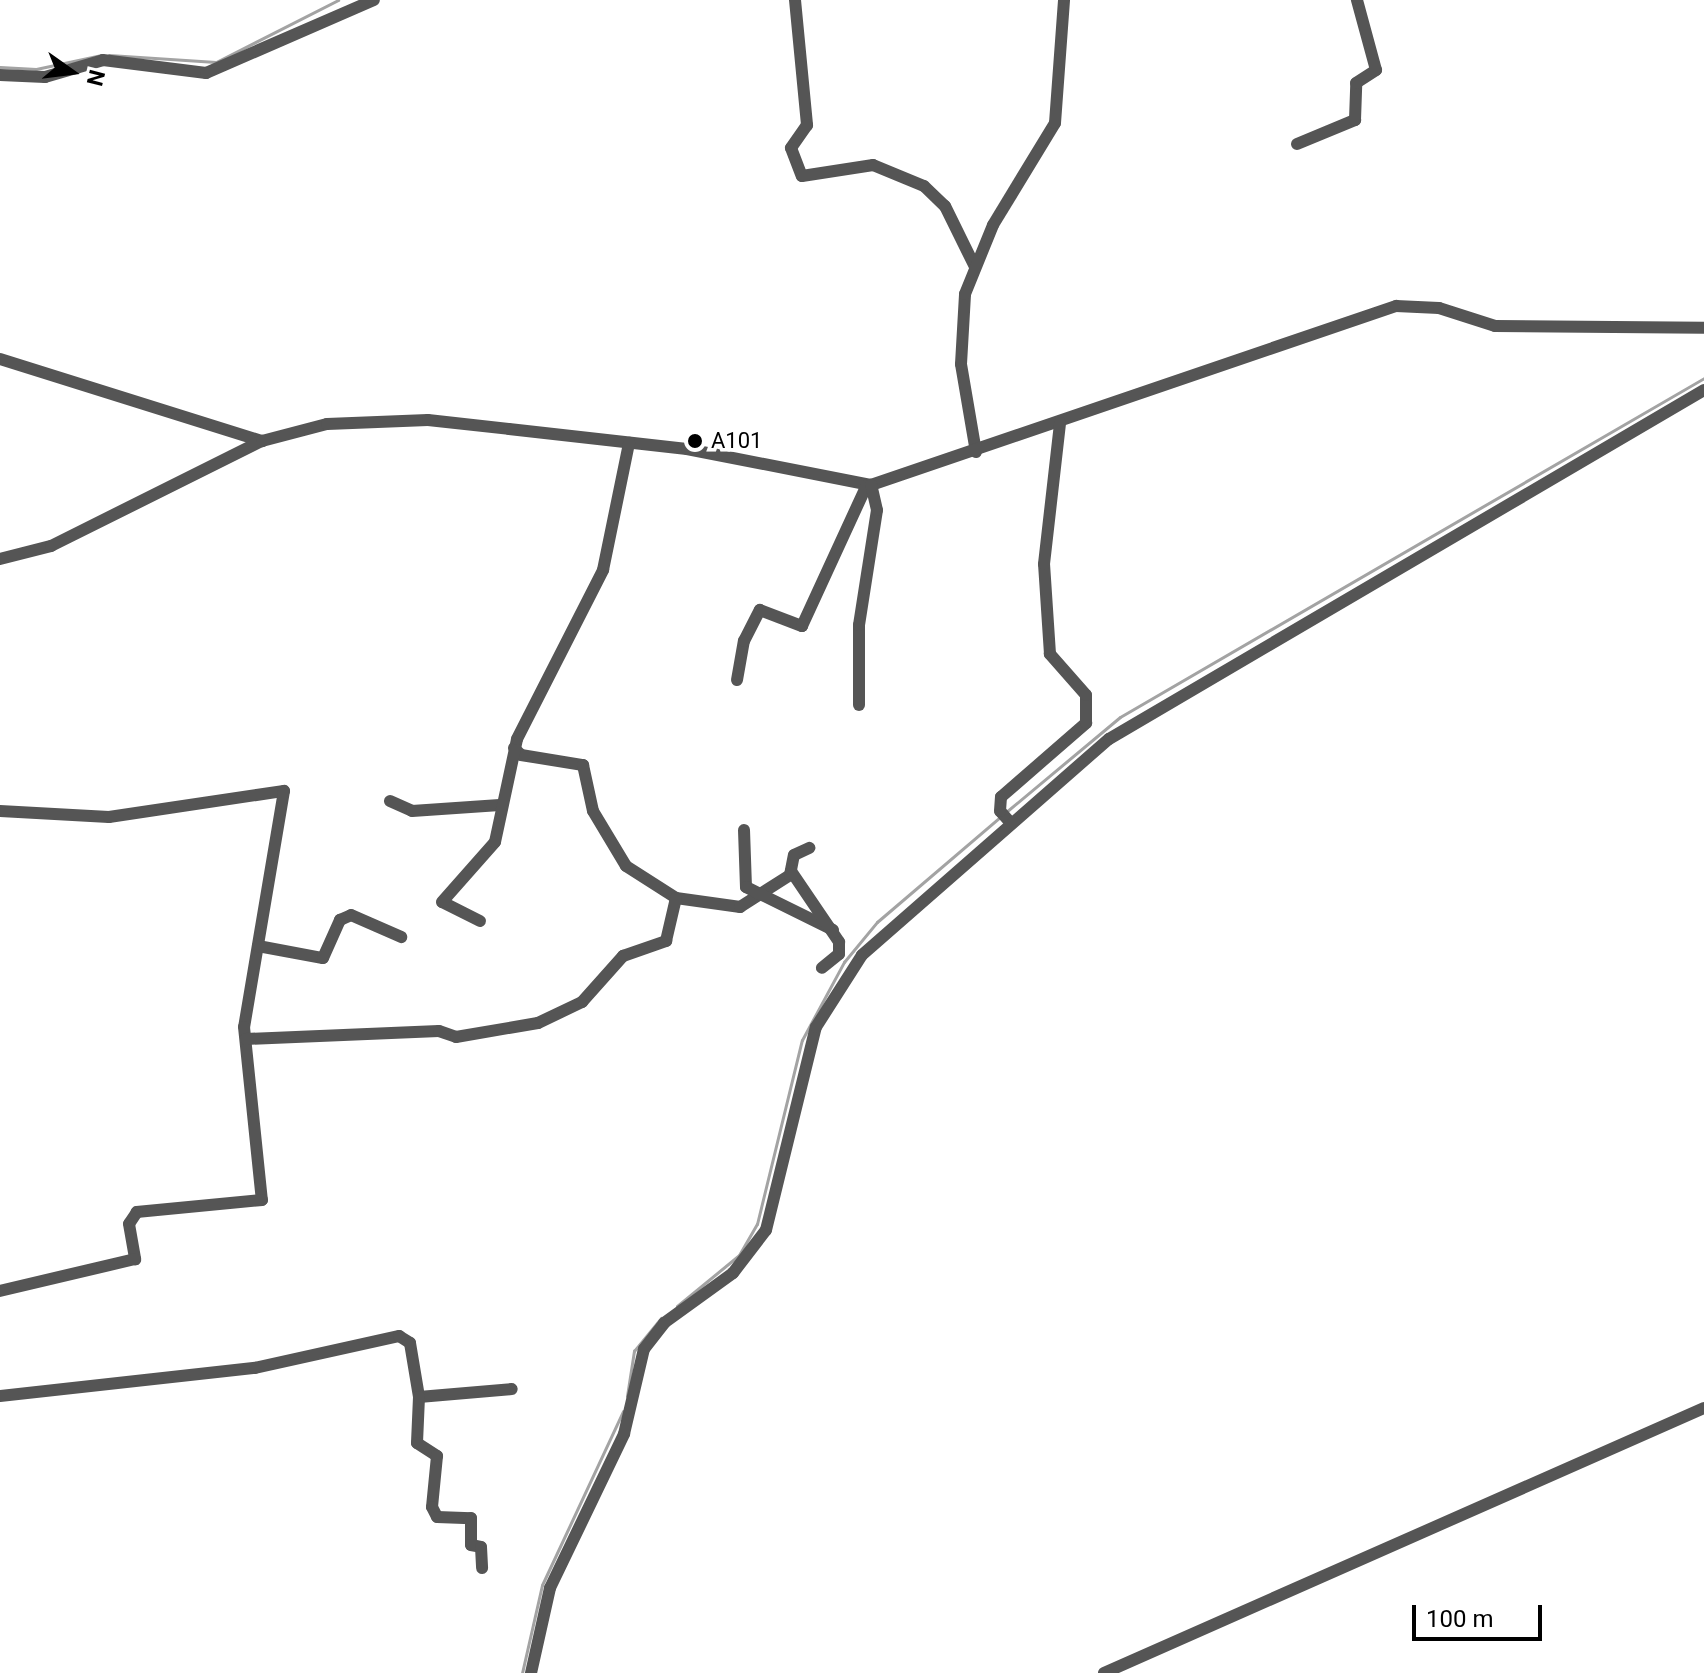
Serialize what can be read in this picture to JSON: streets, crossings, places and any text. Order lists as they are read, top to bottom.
{
  "places": ["A101"],
  "scale_bar": "100 m",
  "north": "right"
}
